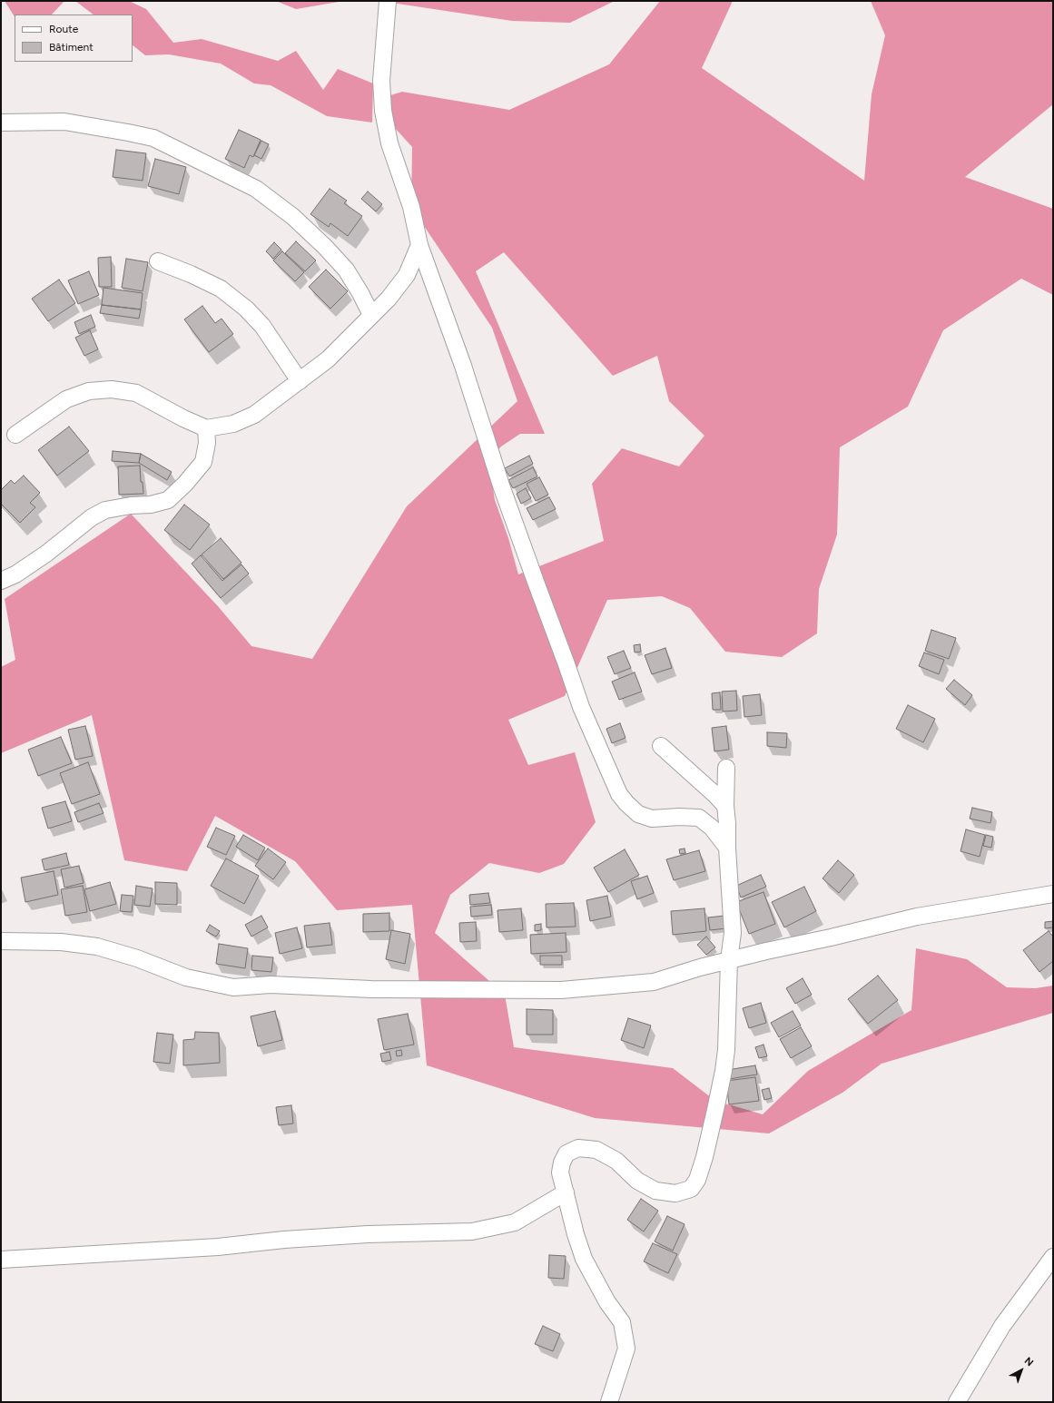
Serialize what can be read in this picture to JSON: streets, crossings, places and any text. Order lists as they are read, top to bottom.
{
  "legend": ["Route", "Bâtiment"],
  "north": "top right"
}
